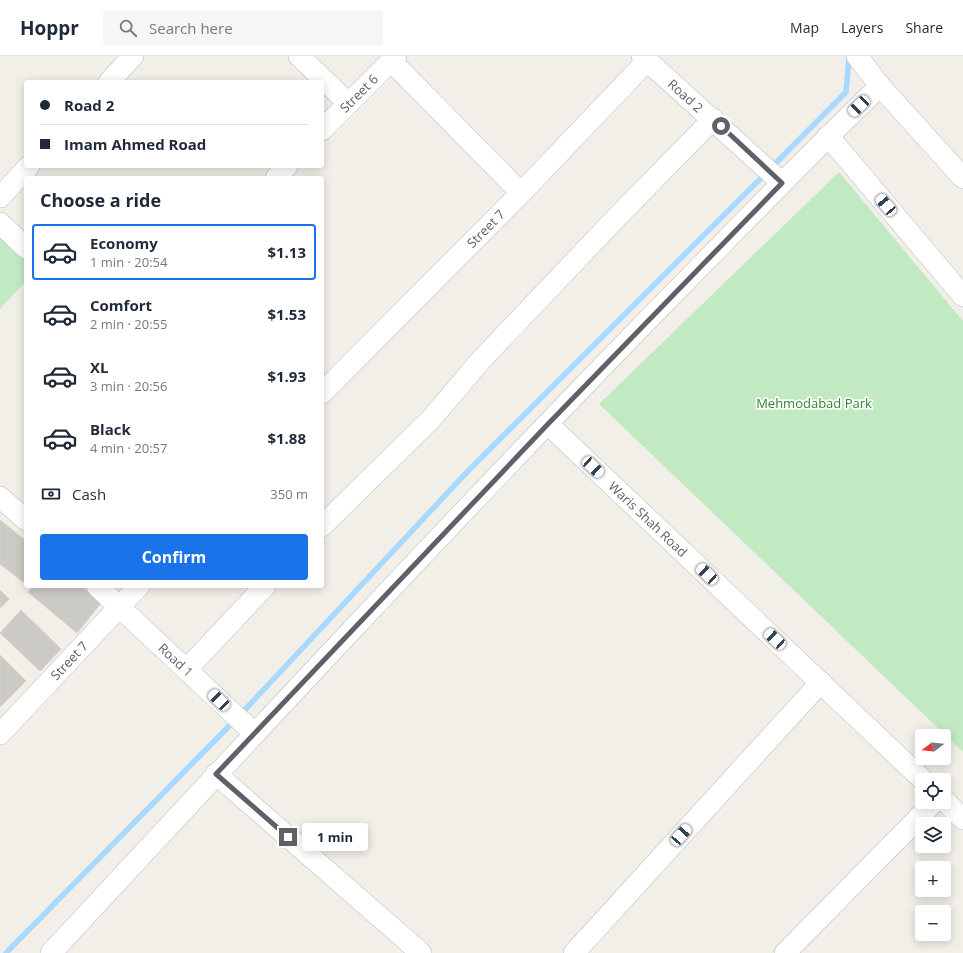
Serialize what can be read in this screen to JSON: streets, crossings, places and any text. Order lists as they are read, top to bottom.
{
  "streets": {
    "street": [
      "Street 6",
      "Road 2",
      "Street 7",
      "Waris Shah Road",
      "Road 1"
    ]
  },
  "crossings": [
    ["Road 2", "Street 7"],
    ["Street 7", "Road 1"]
  ],
  "parks": ["Mehmodabad Park"],
  "north": "left",
  "page": {
    "header": "Hoppr",
    "search": "Search here",
    "nav": ["Map", "Layers", "Share"],
    "banner": ["Road 2", "Imam Ahmed Road"],
    "heading": "Choose a ride",
    "list": [
      {
        "name": "Economy",
        "note": "1 min · 20:54",
        "value": "$1.13"
      },
      {
        "name": "Comfort",
        "note": "2 min · 20:55",
        "value": "$1.53"
      },
      {
        "name": "XL",
        "note": "3 min · 20:56",
        "value": "$1.93"
      },
      {
        "name": "Black",
        "note": "4 min · 20:57",
        "value": "$1.88"
      }
    ],
    "pay": ["Cash", "350 m"],
    "buttons": "Confirm",
    "map_buttons": ["+", "−"],
    "bubble": "1 min"
  }
}
